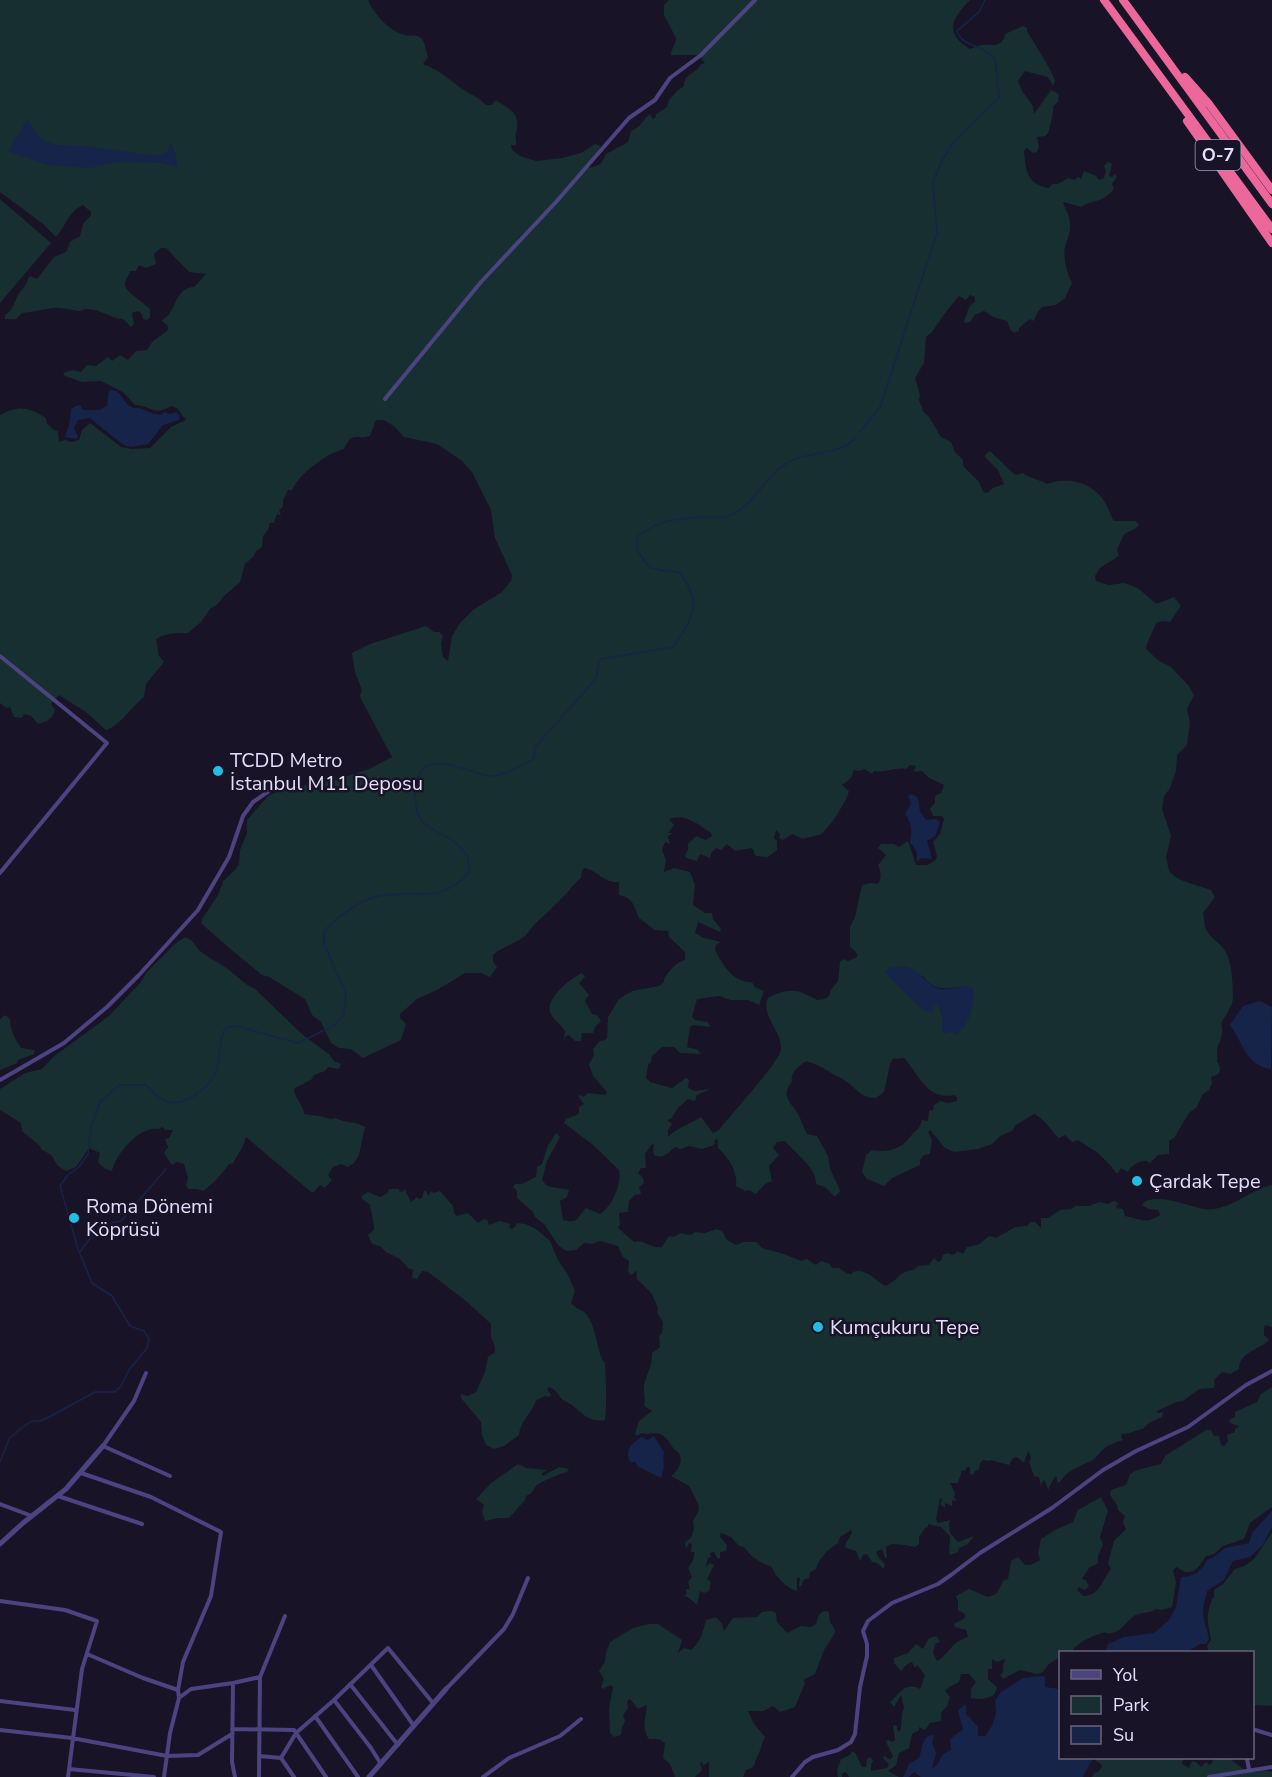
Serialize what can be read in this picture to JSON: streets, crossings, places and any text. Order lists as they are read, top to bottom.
{
  "streets": {
    "highway": ["O-7"]
  },
  "places": [
    "TCDD Metro İstanbul M11 Deposu",
    "Çardak Tepe",
    "Roma Dönemi Köprüsü",
    "Kumçukuru Tepe"
  ],
  "legend": ["Yol", "Park", "Su"]
}
